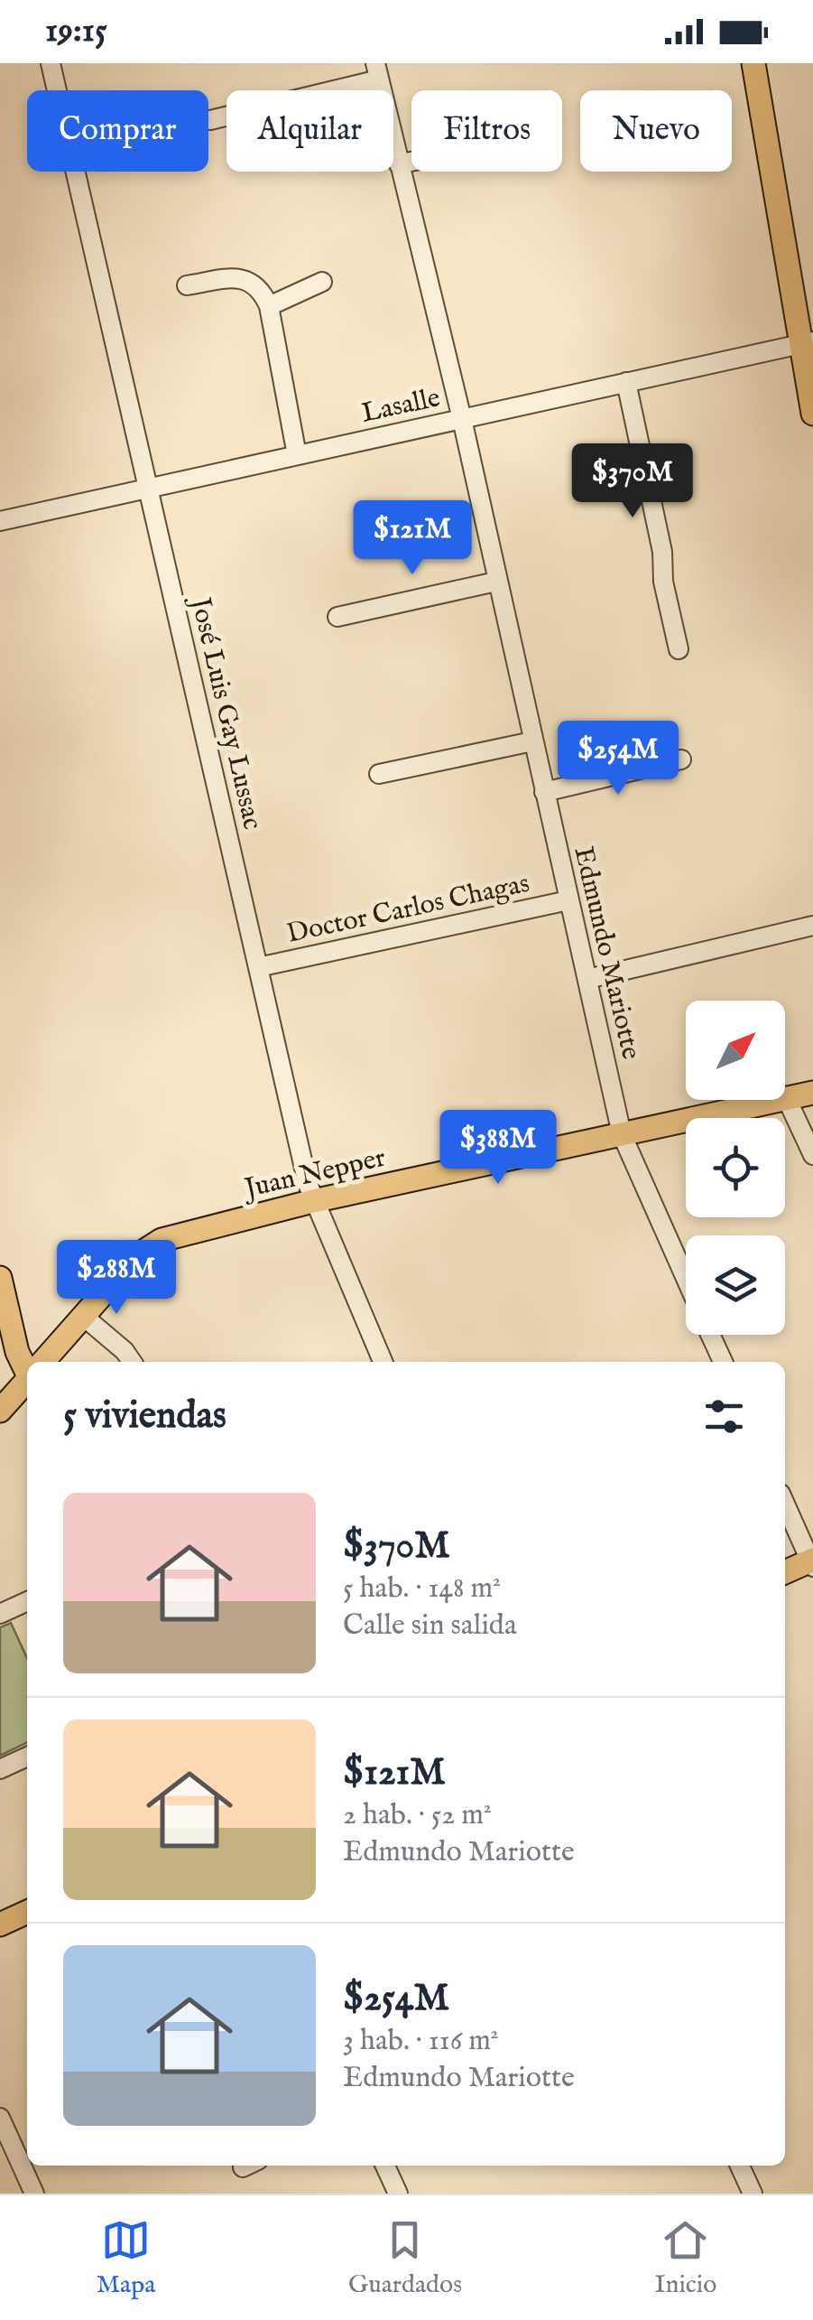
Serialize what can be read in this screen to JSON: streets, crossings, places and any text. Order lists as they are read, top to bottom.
{
  "streets": {
    "main road": ["Juan Nepper"],
    "street": [
      "Lasalle",
      "José Luis Gay Lussac",
      "Doctor Carlos Chagas",
      "Edmundo Mariotte"
    ]
  },
  "crossings": [
    ["Lasalle", "José Luis Gay Lussac"],
    ["Lasalle", "Edmundo Mariotte"],
    ["José Luis Gay Lussac", "Doctor Carlos Chagas"],
    ["José Luis Gay Lussac", "Juan Nepper"],
    ["Doctor Carlos Chagas", "Edmundo Mariotte"],
    ["Edmundo Mariotte", "Juan Nepper"]
  ],
  "north": "top right",
  "page": {
    "status": "19:15",
    "chip": [
      "Comprar",
      "Alquilar",
      "Filtros",
      "Nuevo"
    ],
    "price": [
      "$370M",
      "$121M",
      "$254M",
      "$388M",
      "$288M"
    ],
    "heading": "5 viviendas",
    "list": [
      {
        "name": "$370M",
        "note": "5 hab. · 148 m² · Calle sin salida"
      },
      {
        "name": "$121M",
        "note": "2 hab. · 52 m² · Edmundo Mariotte"
      },
      {
        "name": "$254M",
        "note": "3 hab. · 116 m² · Edmundo Mariotte"
      }
    ],
    "tabs": ["Mapa", "Guardados", "Inicio"]
  }
}
